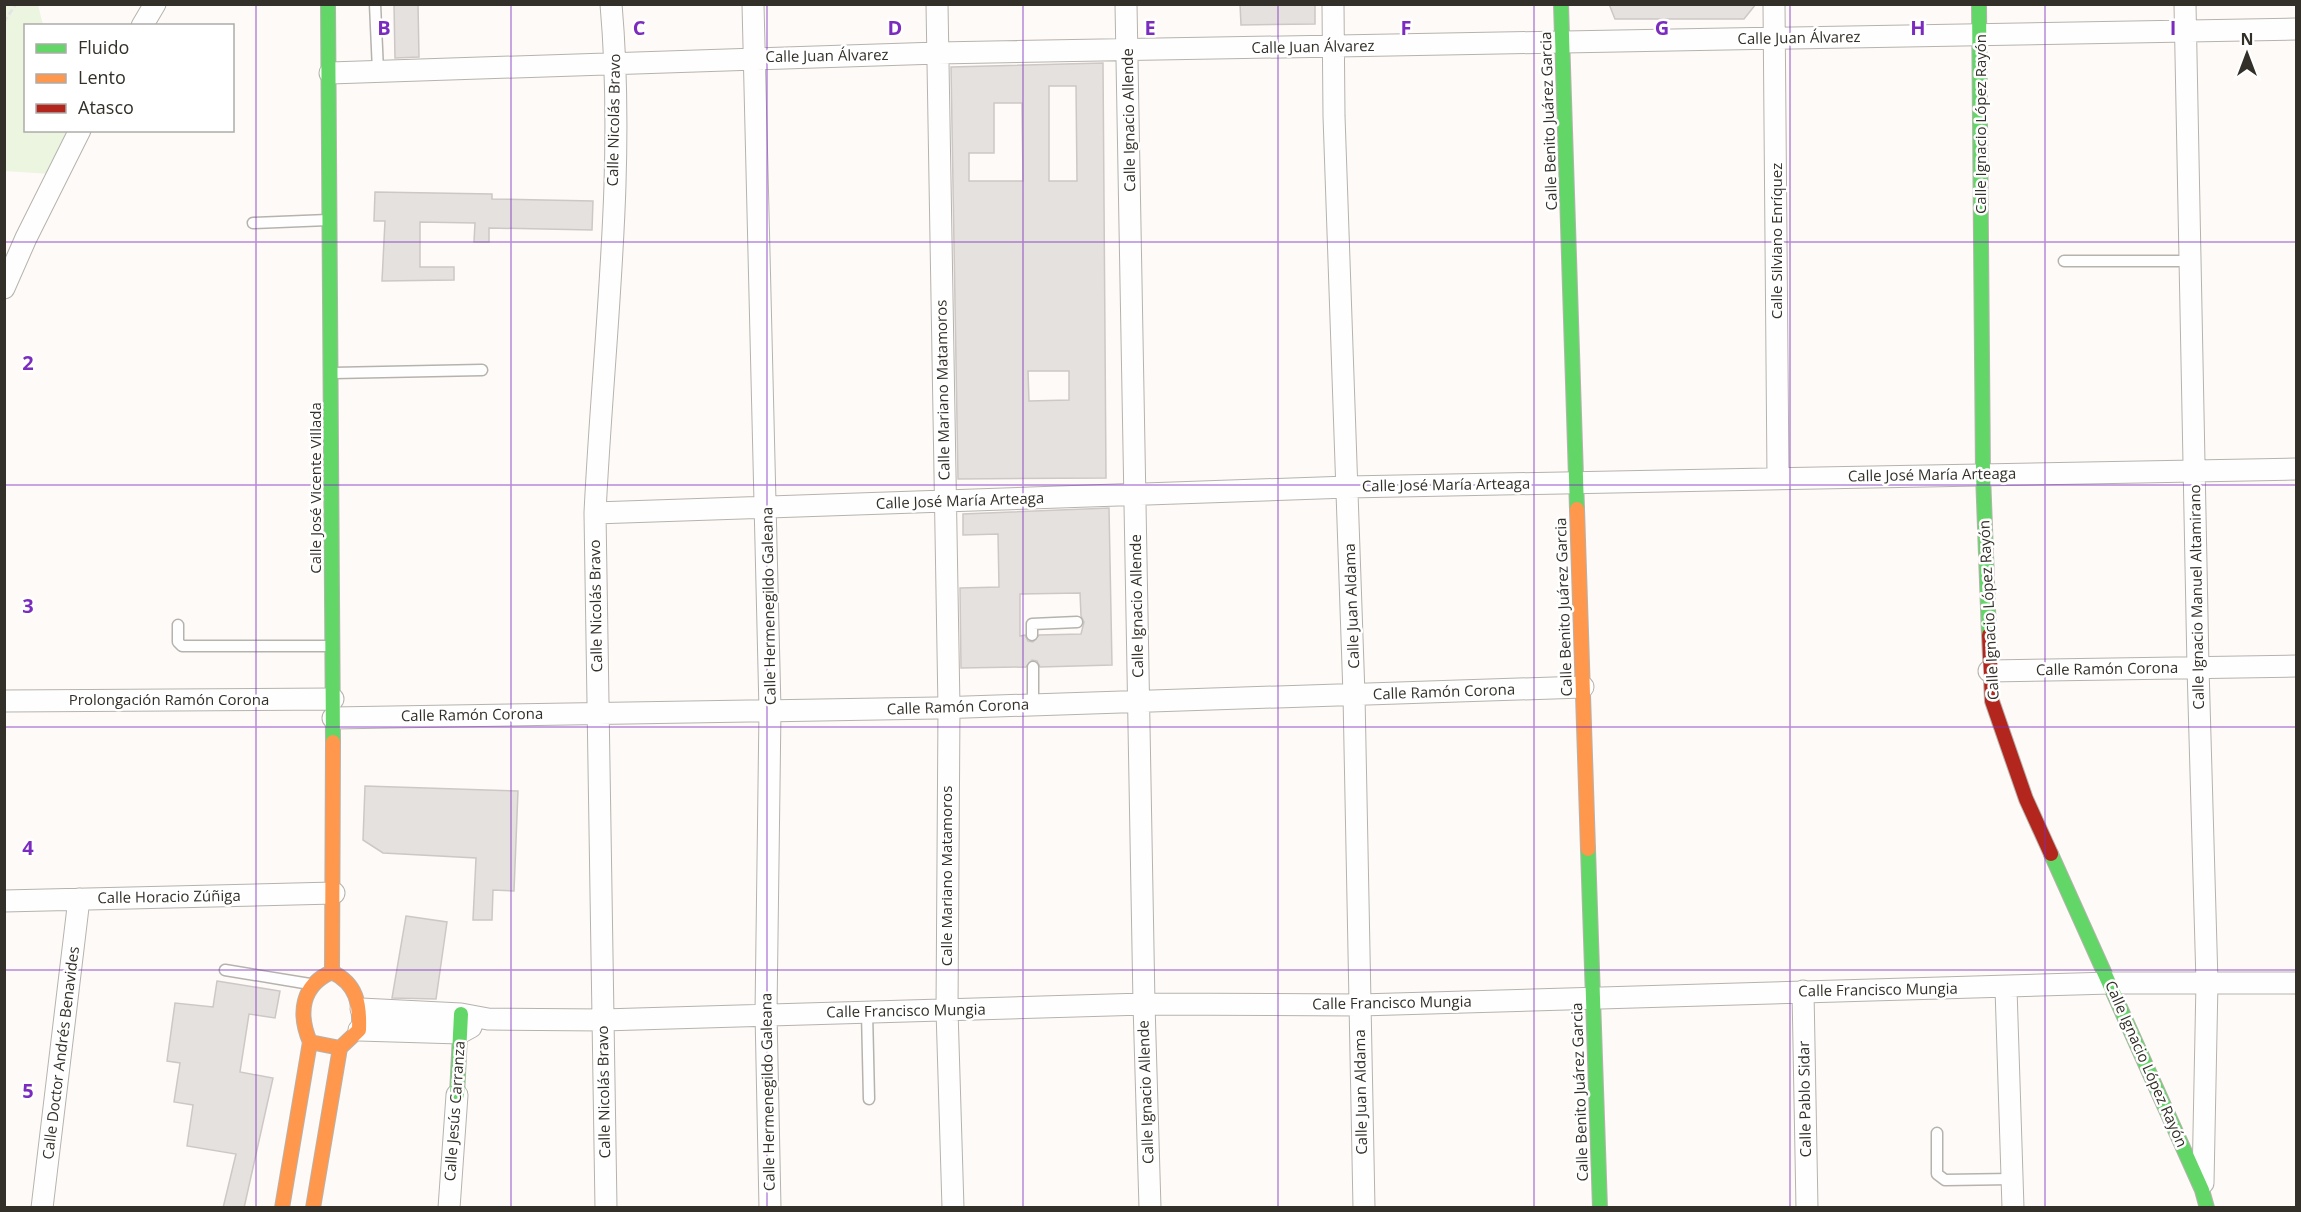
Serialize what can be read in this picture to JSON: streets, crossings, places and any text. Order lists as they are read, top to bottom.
{
  "streets": {
    "main road": [
      "Calle Benito Juárez Garcia",
      "Calle Ignacio López Rayón",
      "Calle José Vicente Villada",
      "Calle Jesús Carranza"
    ],
    "street": [
      "Calle Juan Álvarez",
      "Calle Nicolás Bravo",
      "Calle Ignacio Allende",
      "Calle Silviano Enríquez",
      "Calle Mariano Matamoros",
      "Calle José María Arteaga",
      "Calle Ignacio Manuel Altamirano",
      "Calle Hermenegildo Galeana",
      "Calle Juan Aldama",
      "Calle Ramón Corona",
      "Prolongación Ramón Corona",
      "Calle Horacio Zúñiga",
      "Calle Francisco Mungia",
      "Calle Doctor Andrés Benavides",
      "Calle Pablo Sidar"
    ]
  },
  "crossings": [
    ["Calle Juan Álvarez", "Calle Nicolás Bravo"],
    ["Calle Juan Álvarez", "Calle Ignacio Allende"],
    ["Calle Juan Álvarez", "Calle Benito Juárez Garcia"],
    ["Calle Juan Álvarez", "Calle Ignacio López Rayón"],
    ["Calle Juan Álvarez", "Calle Silviano Enríquez"],
    ["Calle Juan Álvarez", "Calle Mariano Matamoros"],
    ["Calle Juan Álvarez", "Calle José Vicente Villada"],
    ["Calle Juan Álvarez", "Calle Ignacio Manuel Altamirano"],
    ["Calle Juan Álvarez", "Calle Hermenegildo Galeana"],
    ["Calle Juan Álvarez", "Calle Juan Aldama"],
    ["Calle Nicolás Bravo", "Calle José María Arteaga"],
    ["Calle Nicolás Bravo", "Calle Ramón Corona"],
    ["Calle Nicolás Bravo", "Calle Francisco Mungia"],
    ["Calle Ignacio Allende", "Calle José María Arteaga"],
    ["Calle Ignacio Allende", "Calle Ramón Corona"],
    ["Calle Ignacio Allende", "Calle Francisco Mungia"],
    ["Calle Benito Juárez Garcia", "Calle José María Arteaga"],
    ["Calle Benito Juárez Garcia", "Calle Ramón Corona"],
    ["Calle Benito Juárez Garcia", "Calle Francisco Mungia"],
    ["Calle Ignacio López Rayón", "Calle José María Arteaga"],
    ["Calle Ignacio López Rayón", "Calle Ignacio Manuel Altamirano"],
    ["Calle Ignacio López Rayón", "Calle Ramón Corona"],
    ["Calle Ignacio López Rayón", "Calle Francisco Mungia"],
    ["Calle Silviano Enríquez", "Calle José María Arteaga"],
    ["Calle Mariano Matamoros", "Calle José María Arteaga"],
    ["Calle Mariano Matamoros", "Calle Ramón Corona"],
    ["Calle Mariano Matamoros", "Calle Francisco Mungia"],
    ["Calle José María Arteaga", "Calle Ignacio Manuel Altamirano"],
    ["Calle José María Arteaga", "Calle Hermenegildo Galeana"],
    ["Calle José María Arteaga", "Calle Juan Aldama"],
    ["Calle José Vicente Villada", "Calle Ramón Corona"],
    ["Calle José Vicente Villada", "Prolongación Ramón Corona"],
    ["Calle José Vicente Villada", "Calle Horacio Zúñiga"],
    ["Calle José Vicente Villada", "Calle Francisco Mungia"],
    ["Calle Ignacio Manuel Altamirano", "Calle Ramón Corona"],
    ["Calle Ignacio Manuel Altamirano", "Calle Francisco Mungia"],
    ["Calle Hermenegildo Galeana", "Calle Ramón Corona"],
    ["Calle Hermenegildo Galeana", "Calle Francisco Mungia"],
    ["Calle Juan Aldama", "Calle Ramón Corona"],
    ["Calle Juan Aldama", "Calle Francisco Mungia"],
    ["Calle Ramón Corona", "Prolongación Ramón Corona"],
    ["Calle Horacio Zúñiga", "Calle Doctor Andrés Benavides"],
    ["Calle Francisco Mungia", "Calle Pablo Sidar"],
    ["Calle Francisco Mungia", "Calle Jesús Carranza"]
  ],
  "legend": ["Fluido", "Lento", "Atasco"],
  "north": "top",
  "grid": {
    "columns": [
      "B",
      "C",
      "D",
      "E",
      "F",
      "G",
      "H",
      "I"
    ],
    "rows": [
      "2",
      "3",
      "4",
      "5"
    ]
  }
}
